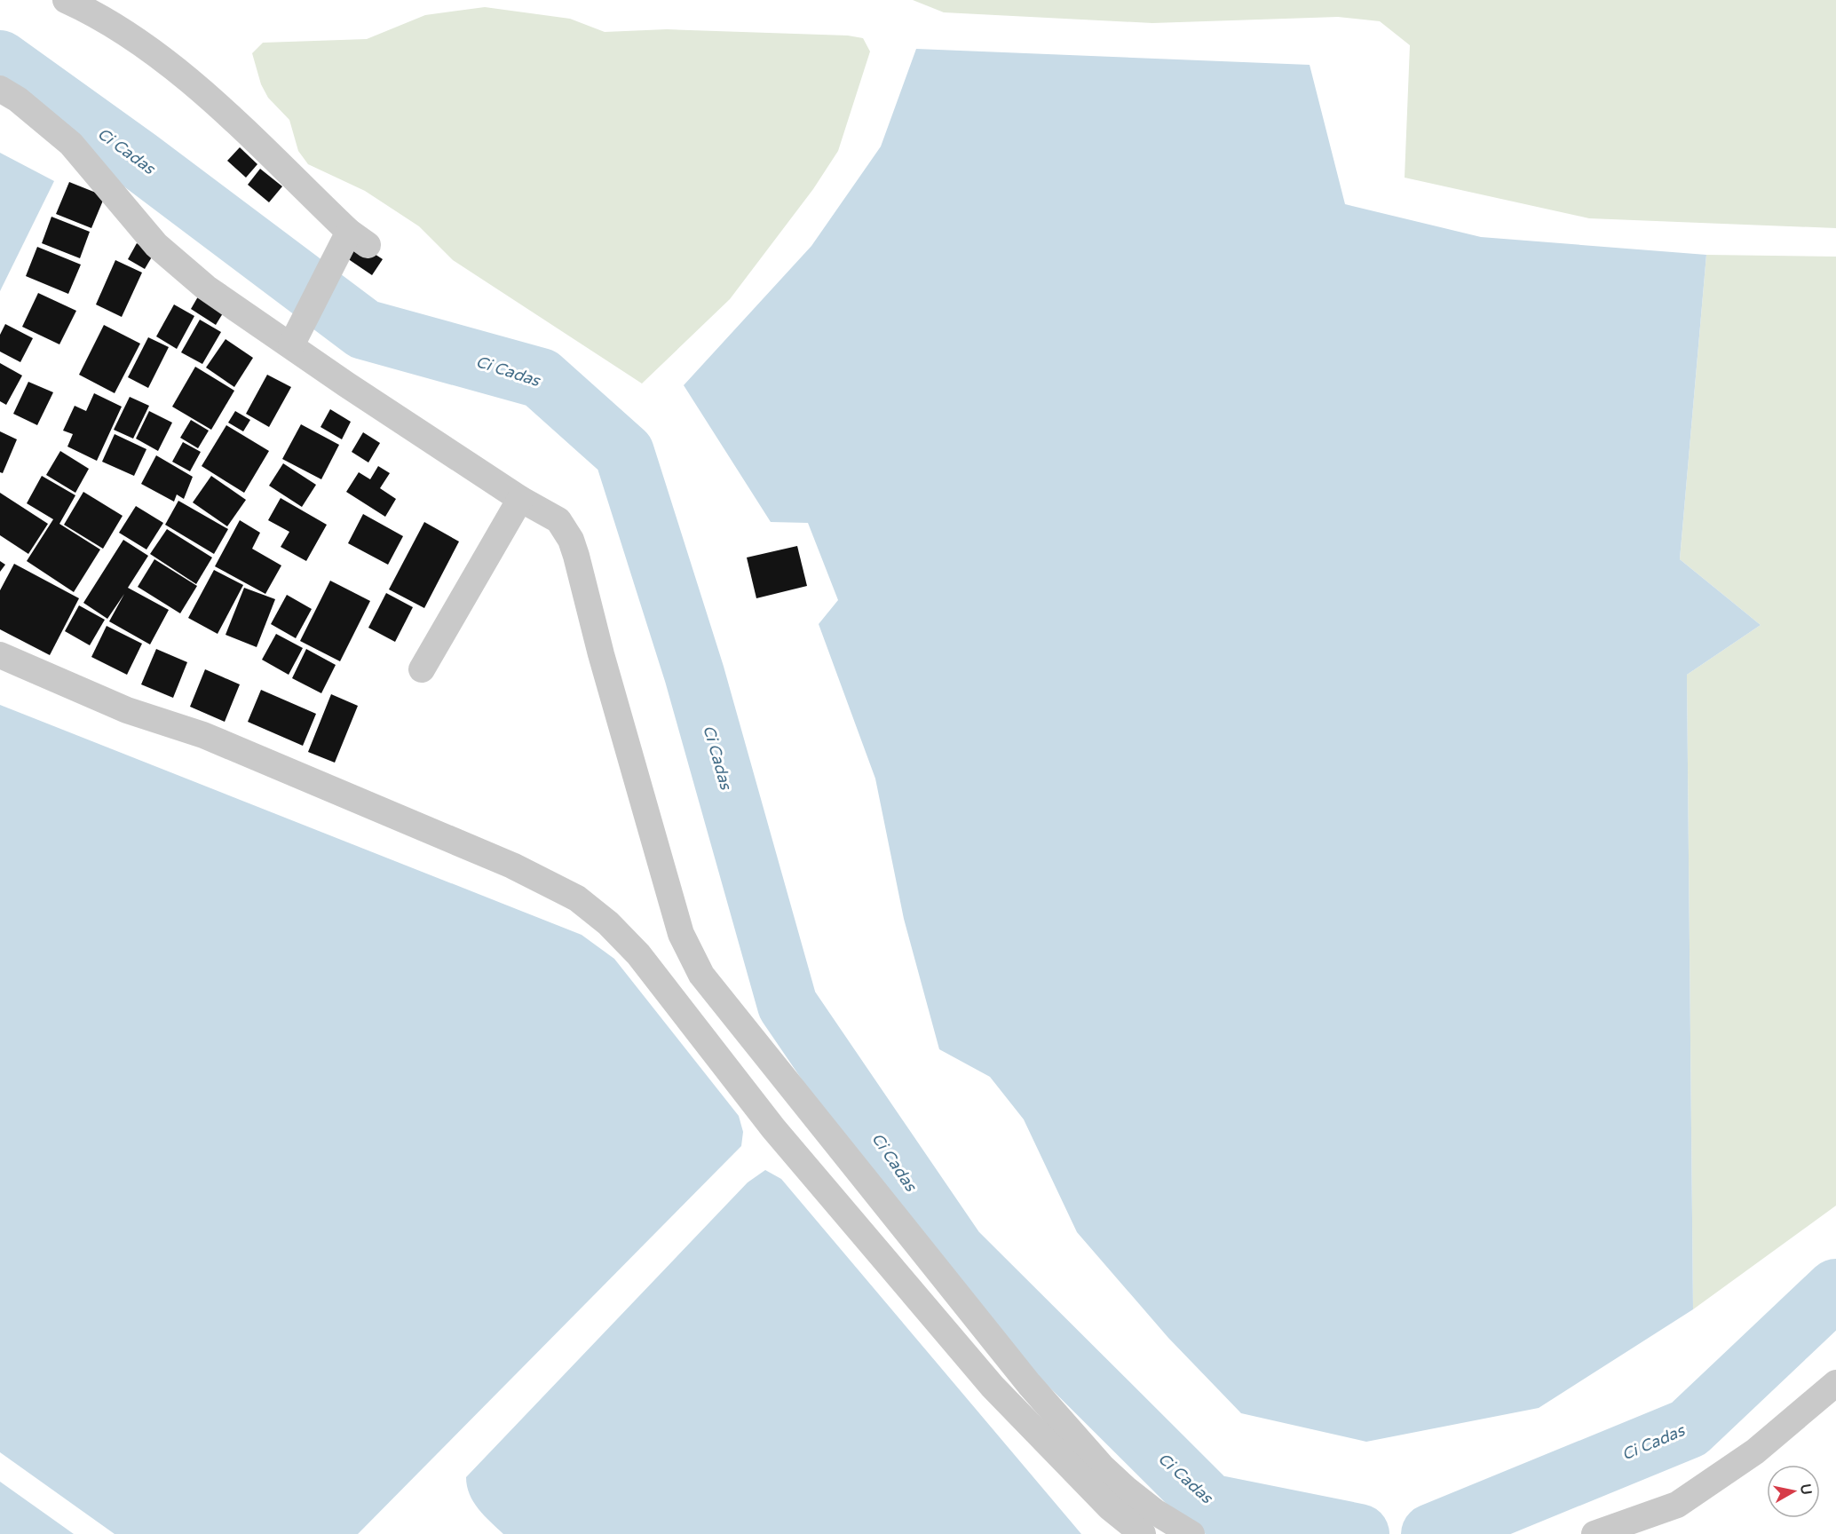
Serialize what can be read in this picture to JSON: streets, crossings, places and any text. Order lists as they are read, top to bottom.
{
  "water": ["Ci Cadas"],
  "north": "right"
}
